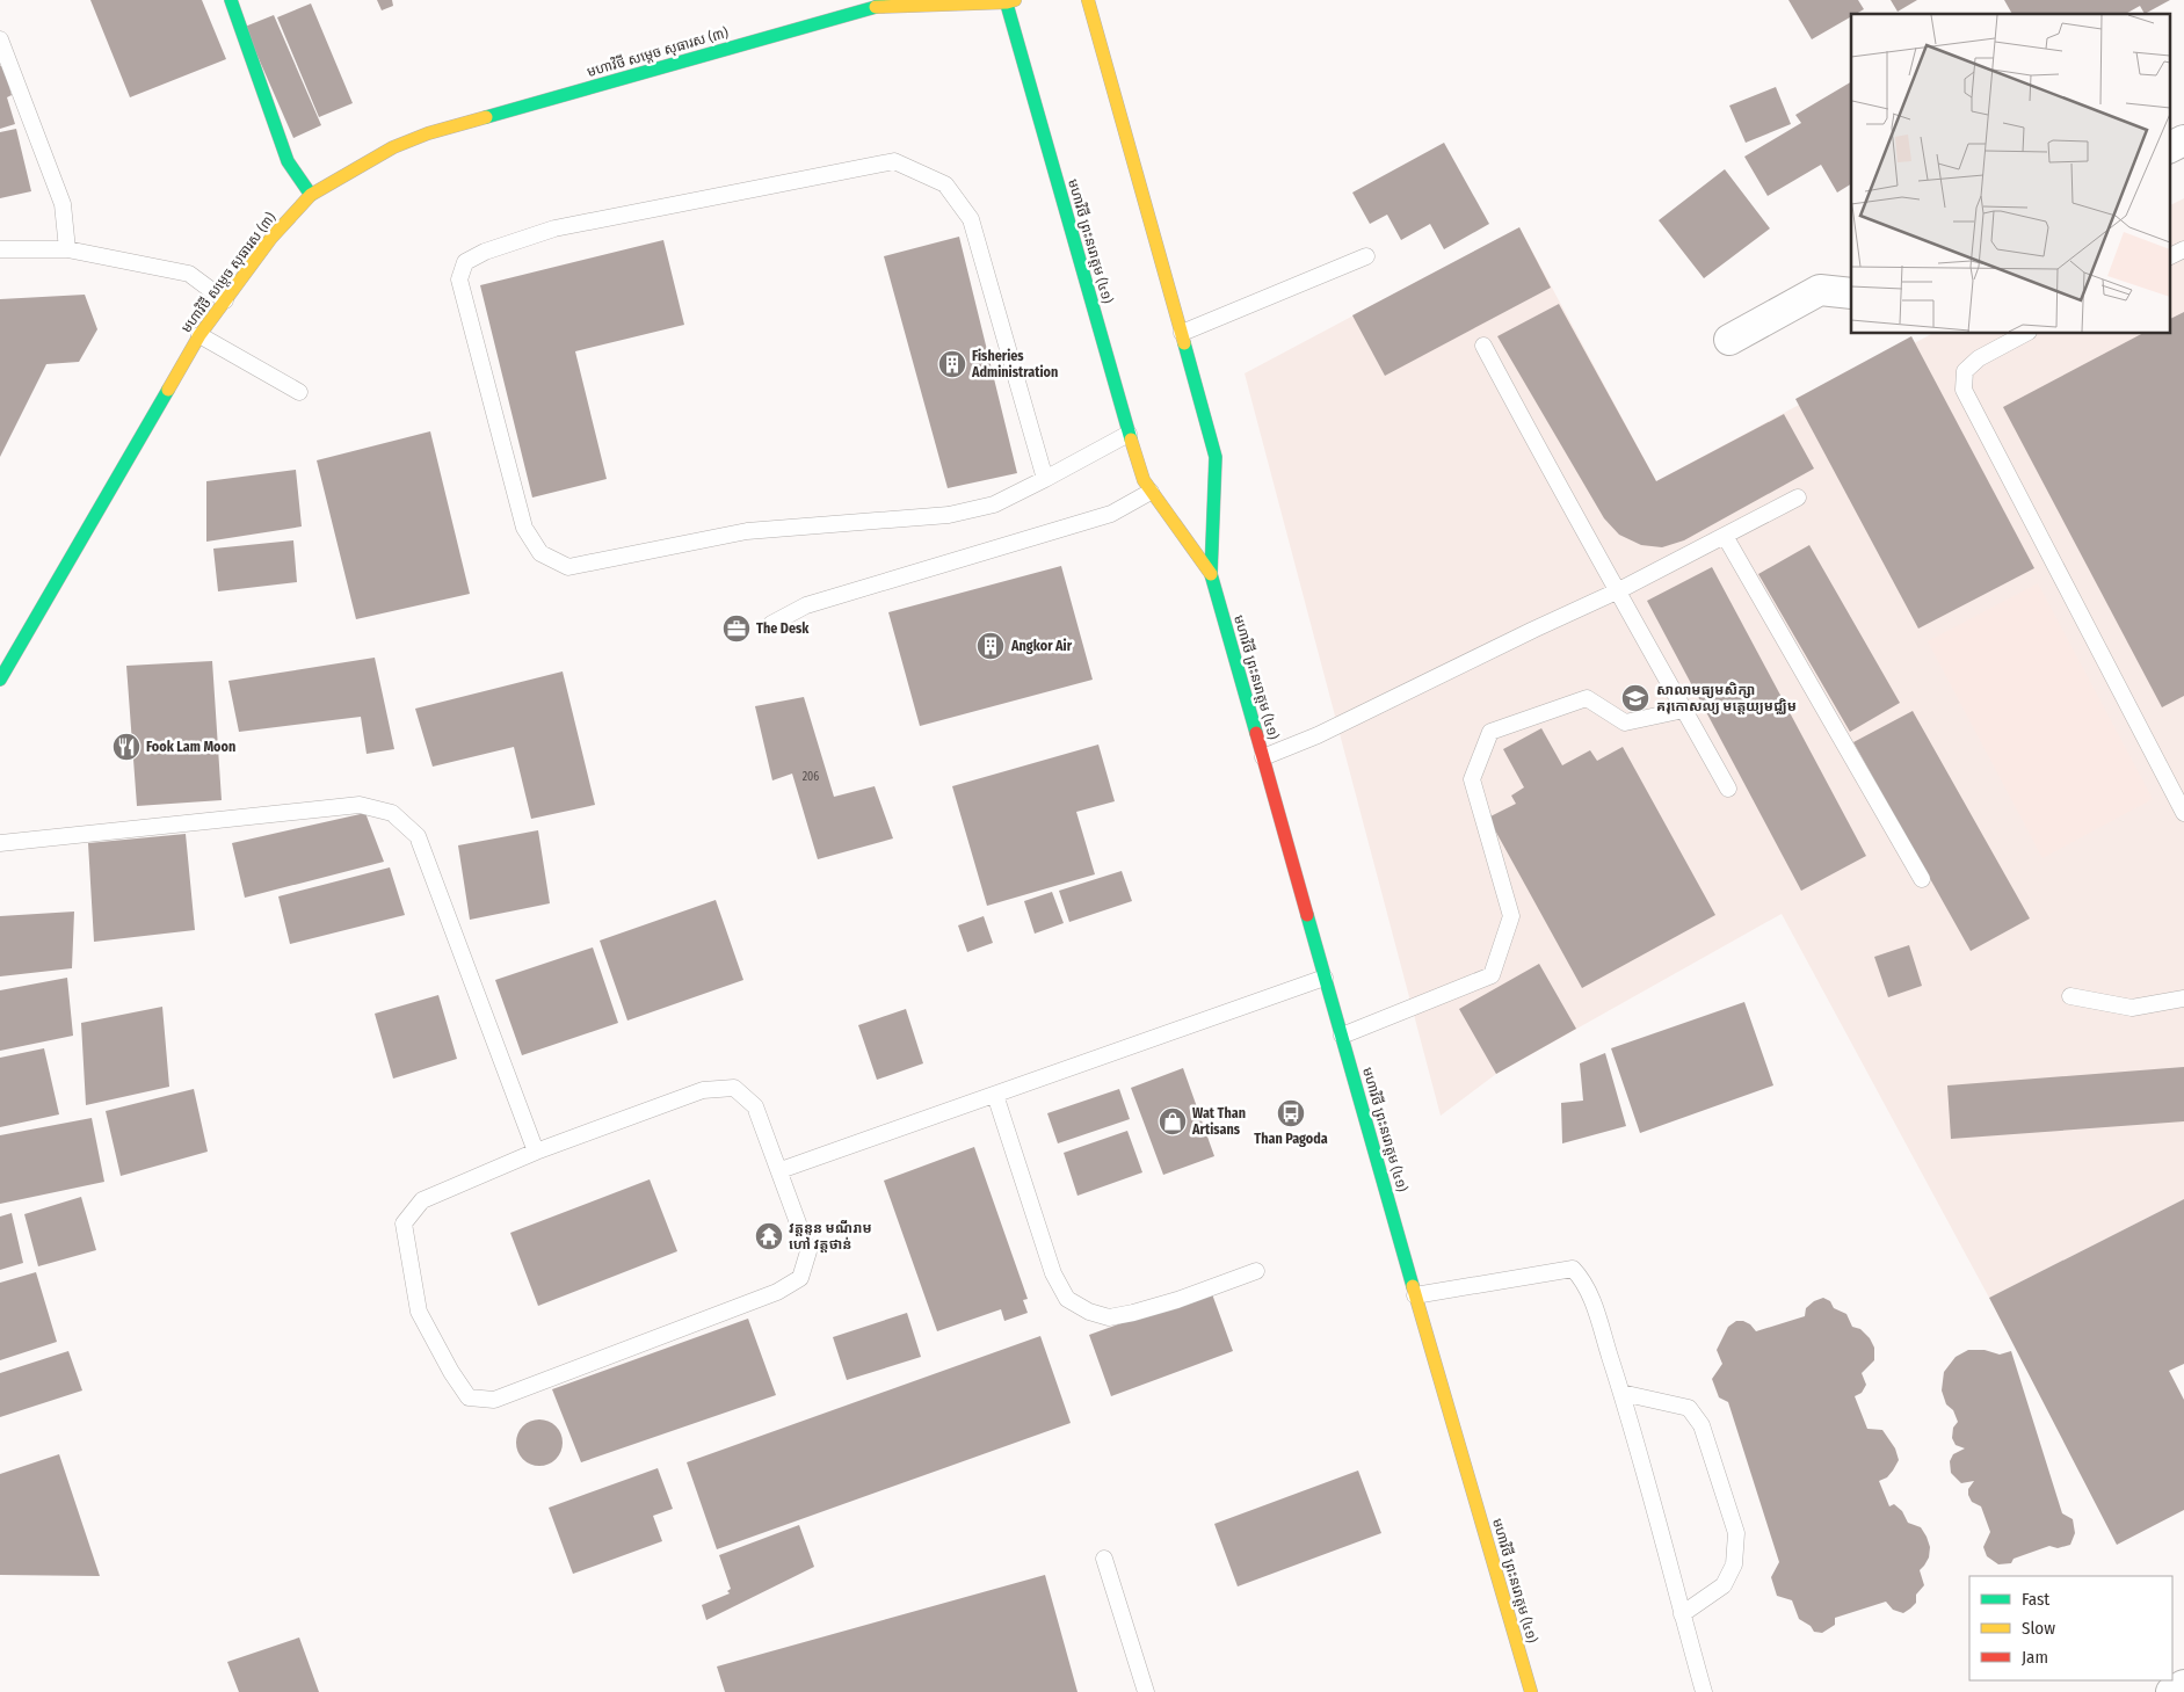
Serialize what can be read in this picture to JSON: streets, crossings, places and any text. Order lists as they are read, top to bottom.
{
  "streets": {
    "main road": ["មហាវិថី សម្តេច សុធារស (៣)", "មហាវិថី ព្រះនរោត្តម (៤១)"]
  },
  "crossings": [
    ["មហាវិថី សម្តេច សុធារស (៣)", "មហាវិថី ព្រះនរោត្តម (៤១)"]
  ],
  "places": {
    "building": ["Fisheries Administration", "Angkor Air"],
    "office": ["The Desk"],
    "school or university": ["សាលាមធ្យមសិក្សា គរុកោសល្យ មត្តេយ្យមជ្ឈិម"],
    "restaurant": ["Fook Lam Moon"],
    "bus stop": ["Than Pagoda"],
    "shop": ["Wat Than Artisans"],
    "temple": ["វត្តនួន មណីរាម ហៅ វត្តថាន់"]
  },
  "house_numbers": ["206"],
  "legend": ["Fast", "Slow", "Jam"]
}
